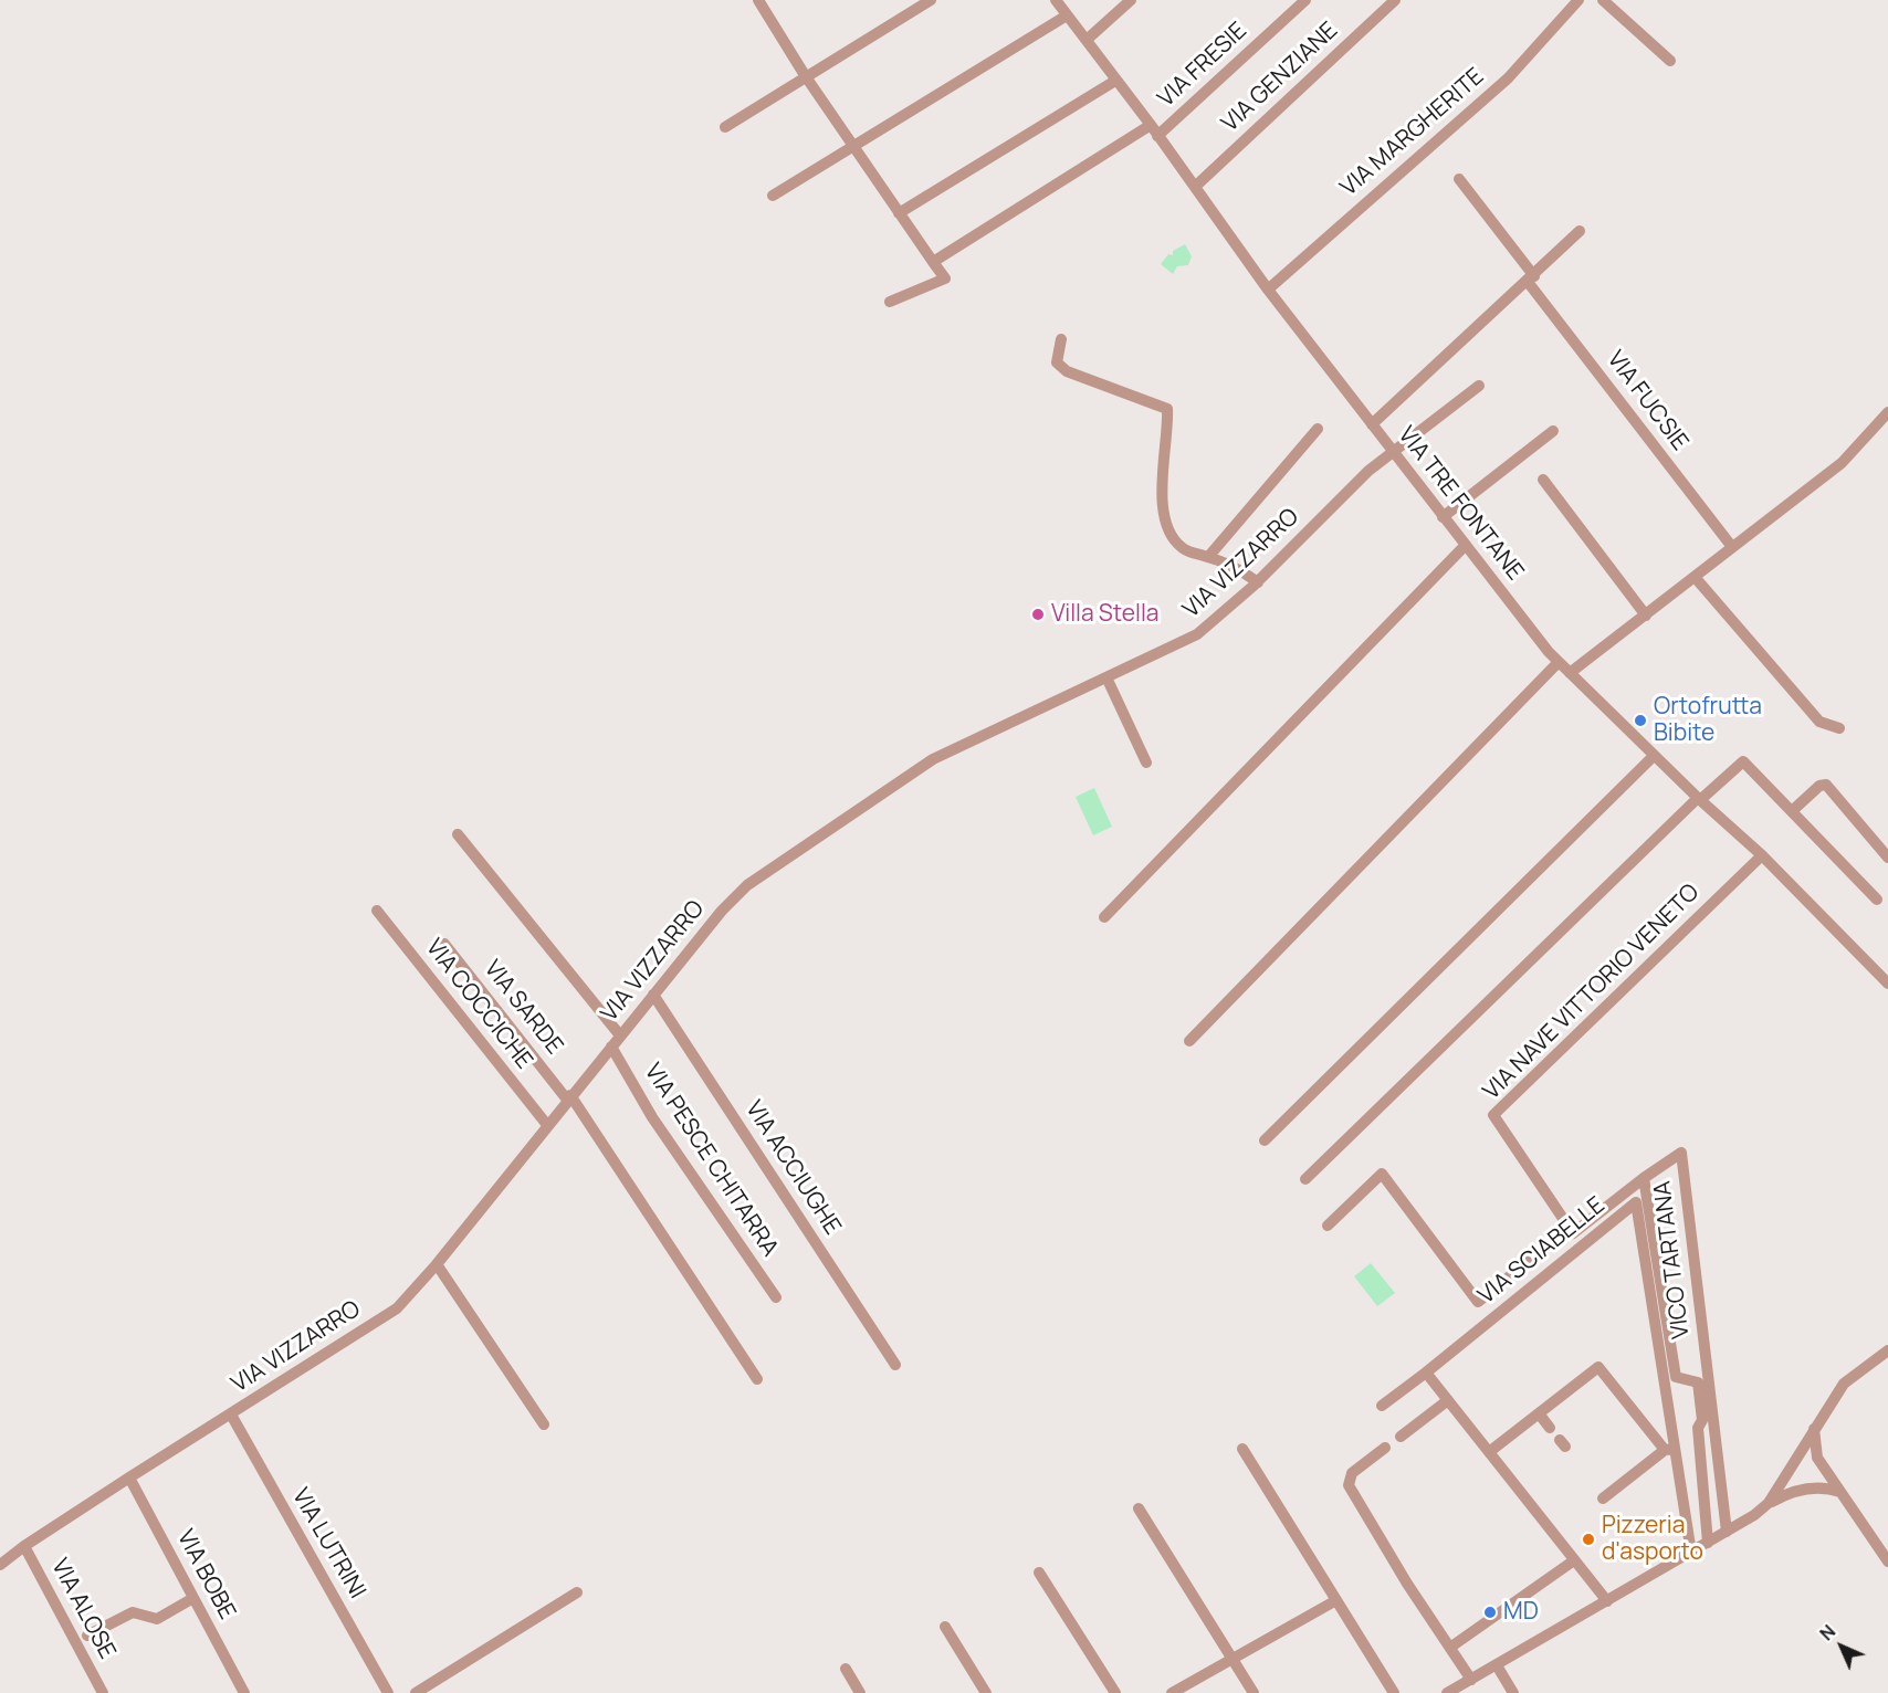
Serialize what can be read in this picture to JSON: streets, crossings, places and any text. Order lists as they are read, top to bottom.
{
  "streets": {
    "street": [
      "VIA FRESIE",
      "VIA GENZIANE",
      "VIA MARGHERITE",
      "VIA FUCSIE",
      "VIA TRE FONTANE",
      "VIA VIZZARRO",
      "VIA NAVE VITTORIO VENETO",
      "VIA COCCICHE",
      "VIA SARDE",
      "VIA PESCE CHITARRA",
      "VIA ACCIUGHE",
      "VIA SCIABELLE",
      "VICO TARTANA",
      "VIA LUTRINI",
      "VIA BOBE",
      "VIA ALOSE"
    ]
  },
  "crossings": [
    ["VIA FRESIE", "VIA TRE FONTANE"],
    ["VIA GENZIANE", "VIA TRE FONTANE"],
    ["VIA MARGHERITE", "VIA TRE FONTANE"],
    ["VIA TRE FONTANE", "VIA VIZZARRO"],
    ["VIA TRE FONTANE", "VIA NAVE VITTORIO VENETO"],
    ["VIA VIZZARRO", "VIA COCCICHE"],
    ["VIA VIZZARRO", "VIA SARDE"],
    ["VIA VIZZARRO", "VIA PESCE CHITARRA"],
    ["VIA VIZZARRO", "VIA ACCIUGHE"],
    ["VIA VIZZARRO", "VIA LUTRINI"],
    ["VIA VIZZARRO", "VIA BOBE"],
    ["VIA VIZZARRO", "VIA ALOSE"],
    ["VIA NAVE VITTORIO VENETO", "VICO TARTANA"]
  ],
  "places": [
    "Villa Stella",
    "Ortofrutta Bibite",
    "Pizzeria d'asporto",
    "MD"
  ],
  "north": "top left"
}
